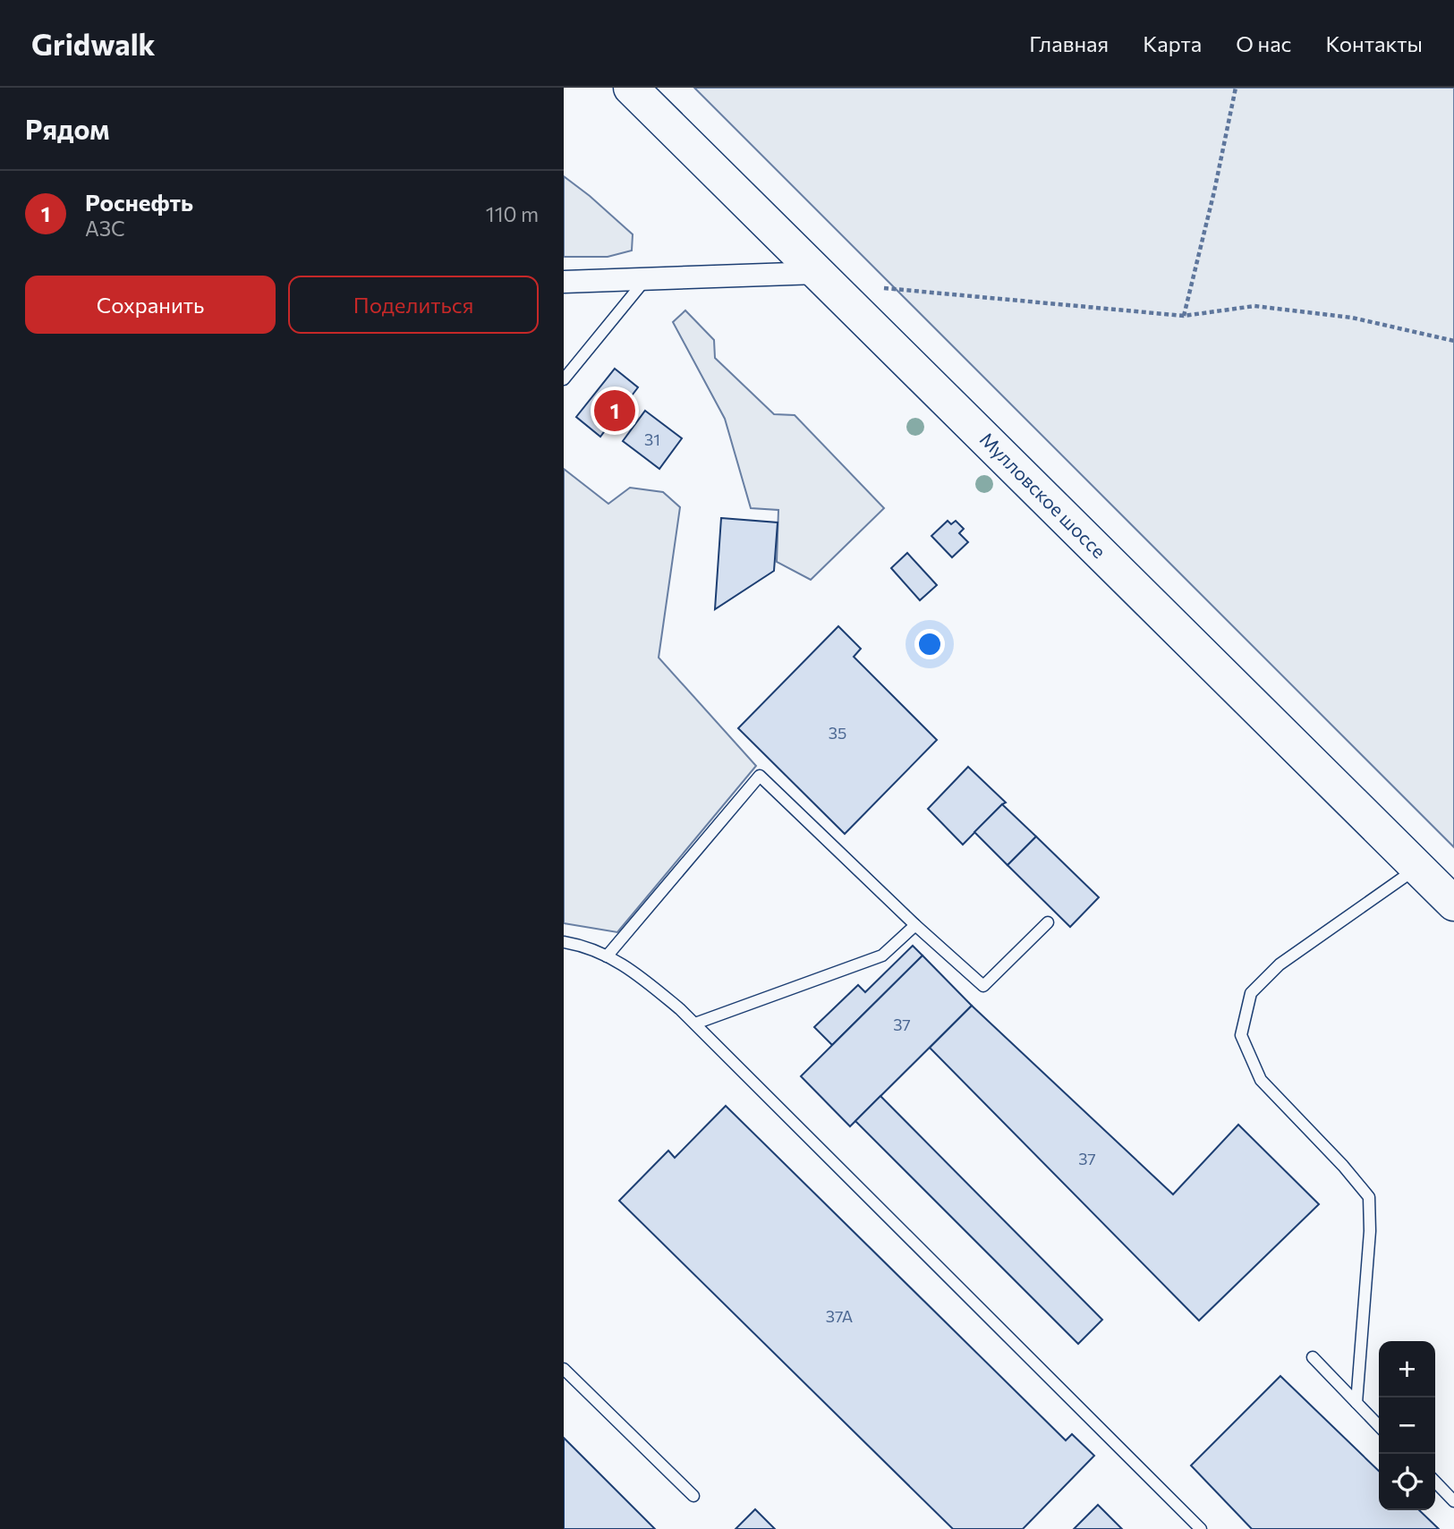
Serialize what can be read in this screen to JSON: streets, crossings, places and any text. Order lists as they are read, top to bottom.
{
  "streets": {
    "highway": ["Мулловское шоссе"]
  },
  "house_numbers": [
    "31",
    "35",
    "37",
    "37",
    "37А"
  ],
  "page": {
    "header": "Gridwalk",
    "nav": [
      "Главная",
      "Карта",
      "О нас",
      "Контакты"
    ],
    "heading": "Рядом",
    "list": [
      {
        "mark": "1",
        "name": "Роснефть",
        "note": "АЗС",
        "value": "110 m"
      }
    ],
    "buttons": ["Сохранить", "Поделиться"],
    "pins": "1",
    "map_buttons": ["+", "−"]
  }
}
